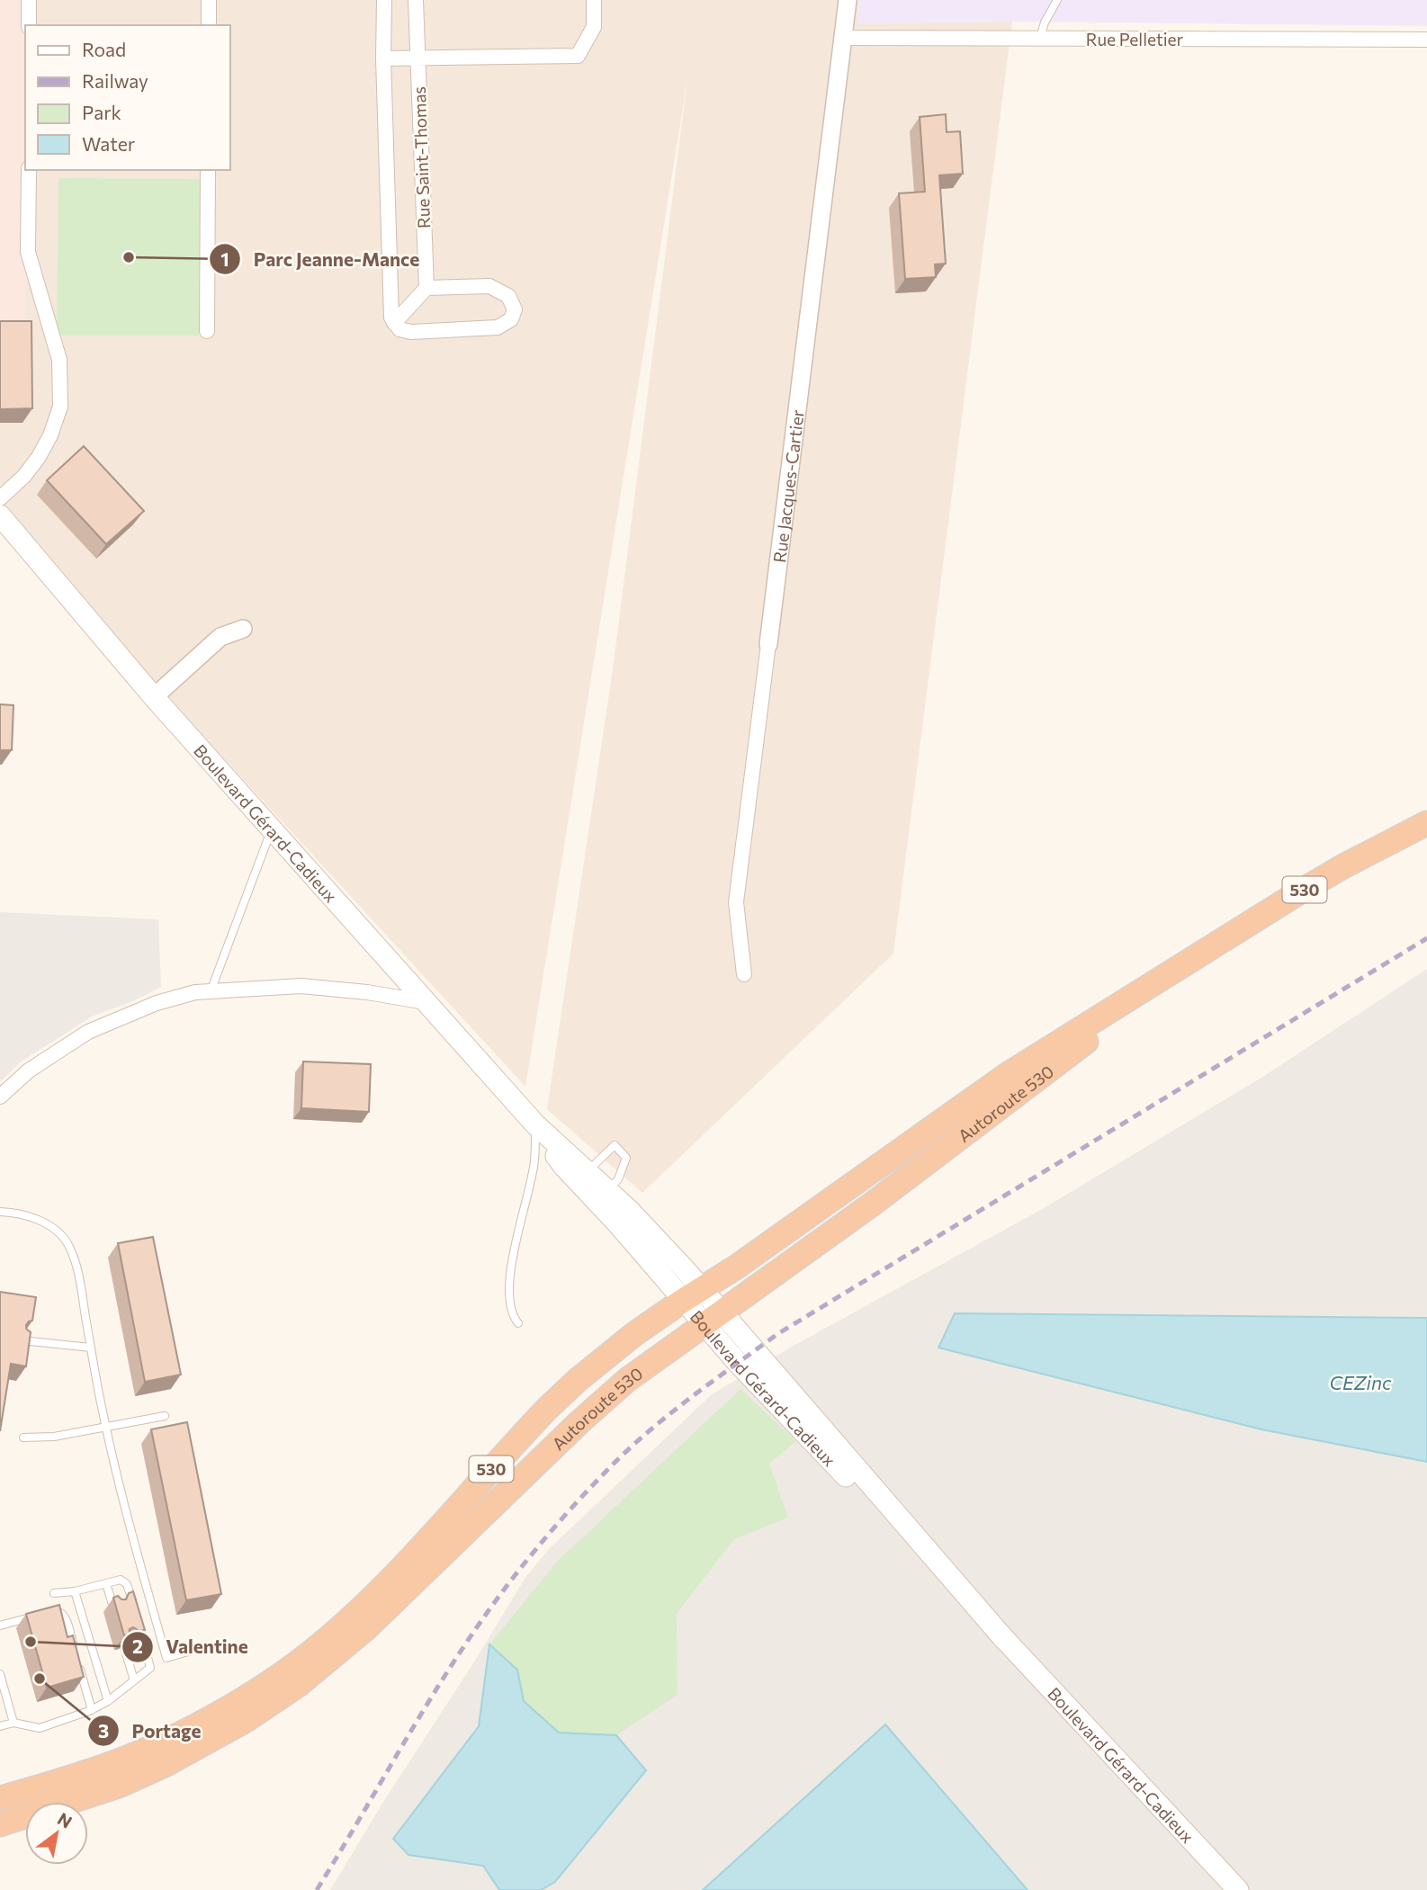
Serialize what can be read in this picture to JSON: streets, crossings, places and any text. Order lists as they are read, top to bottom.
{
  "streets": {
    "highway": ["530", "Autoroute 530"],
    "main road": ["Boulevard Gérard-Cadieux"],
    "street": ["Rue Pelletier", "Rue Saint-Thomas", "Rue Jacques-Cartier"]
  },
  "crossings": [
    ["Rue Pelletier", "Rue Jacques-Cartier"],
    ["Boulevard Gérard-Cadieux", "Autoroute 530"]
  ],
  "water": ["CEZinc"],
  "places": ["Parc Jeanne-Mance", "Valentine", "Portage"],
  "legend": [
    "Road",
    "Railway",
    "Park",
    "Water"
  ],
  "north": "top right"
}
